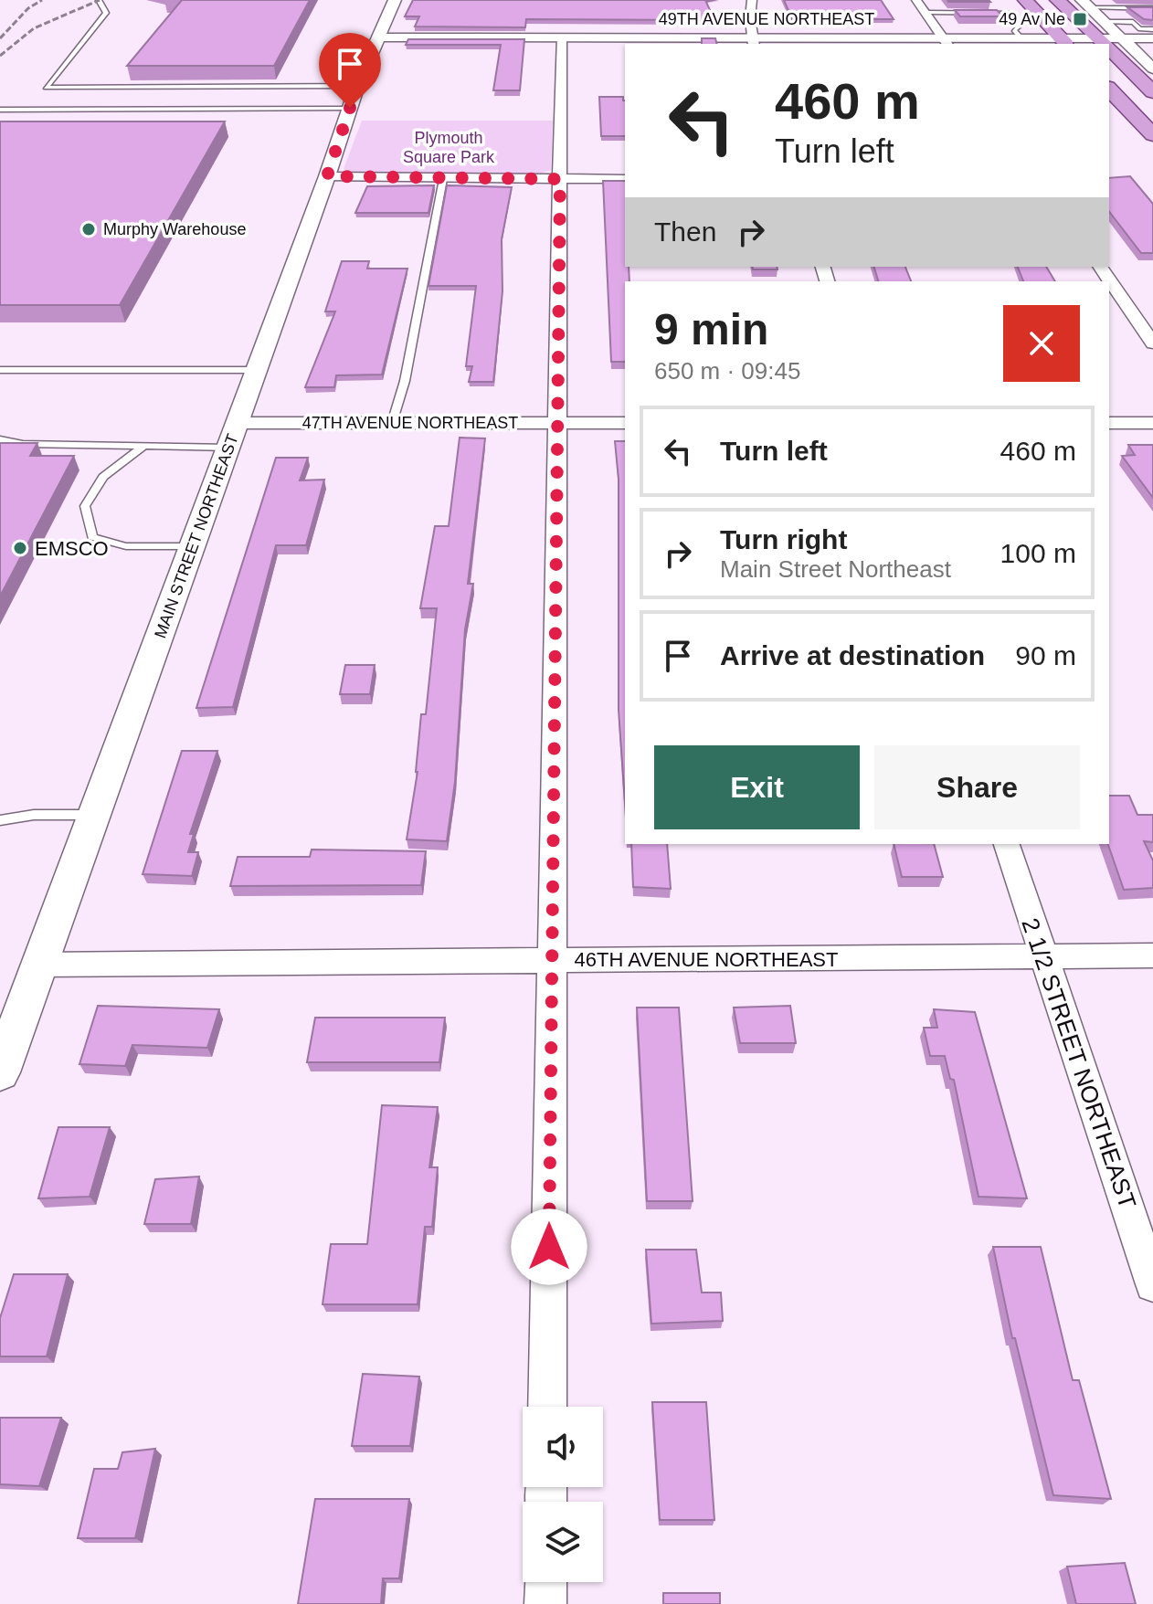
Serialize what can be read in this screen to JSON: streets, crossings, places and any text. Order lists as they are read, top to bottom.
{
  "streets": {
    "street": [
      "49TH AVENUE NORTHEAST",
      "47TH AVENUE NORTHEAST",
      "MAIN STREET NORTHEAST",
      "46TH AVENUE NORTHEAST",
      "2 1/2 STREET NORTHEAST"
    ]
  },
  "crossings": [
    ["49TH AVENUE NORTHEAST", "MAIN STREET NORTHEAST"],
    ["47TH AVENUE NORTHEAST", "MAIN STREET NORTHEAST"],
    ["MAIN STREET NORTHEAST", "46TH AVENUE NORTHEAST"],
    ["46TH AVENUE NORTHEAST", "2 1/2 STREET NORTHEAST"]
  ],
  "parks": ["Plymouth Square Park"],
  "places": {
    "transit": ["49 Av Ne"],
    "other": ["Murphy Warehouse", "EMSCO"]
  },
  "page": {
    "turn": ["460 m", "Turn left"],
    "then": "Then",
    "heading": ["9 min", "650 m · 09:45"],
    "list": [
      {
        "name": "Turn left",
        "value": "460 m"
      },
      {
        "name": "Turn right",
        "note": "Main Street Northeast",
        "value": "100 m"
      },
      {
        "name": "Arrive at destination",
        "value": "90 m"
      }
    ],
    "buttons": ["Exit", "Share"]
  }
}
